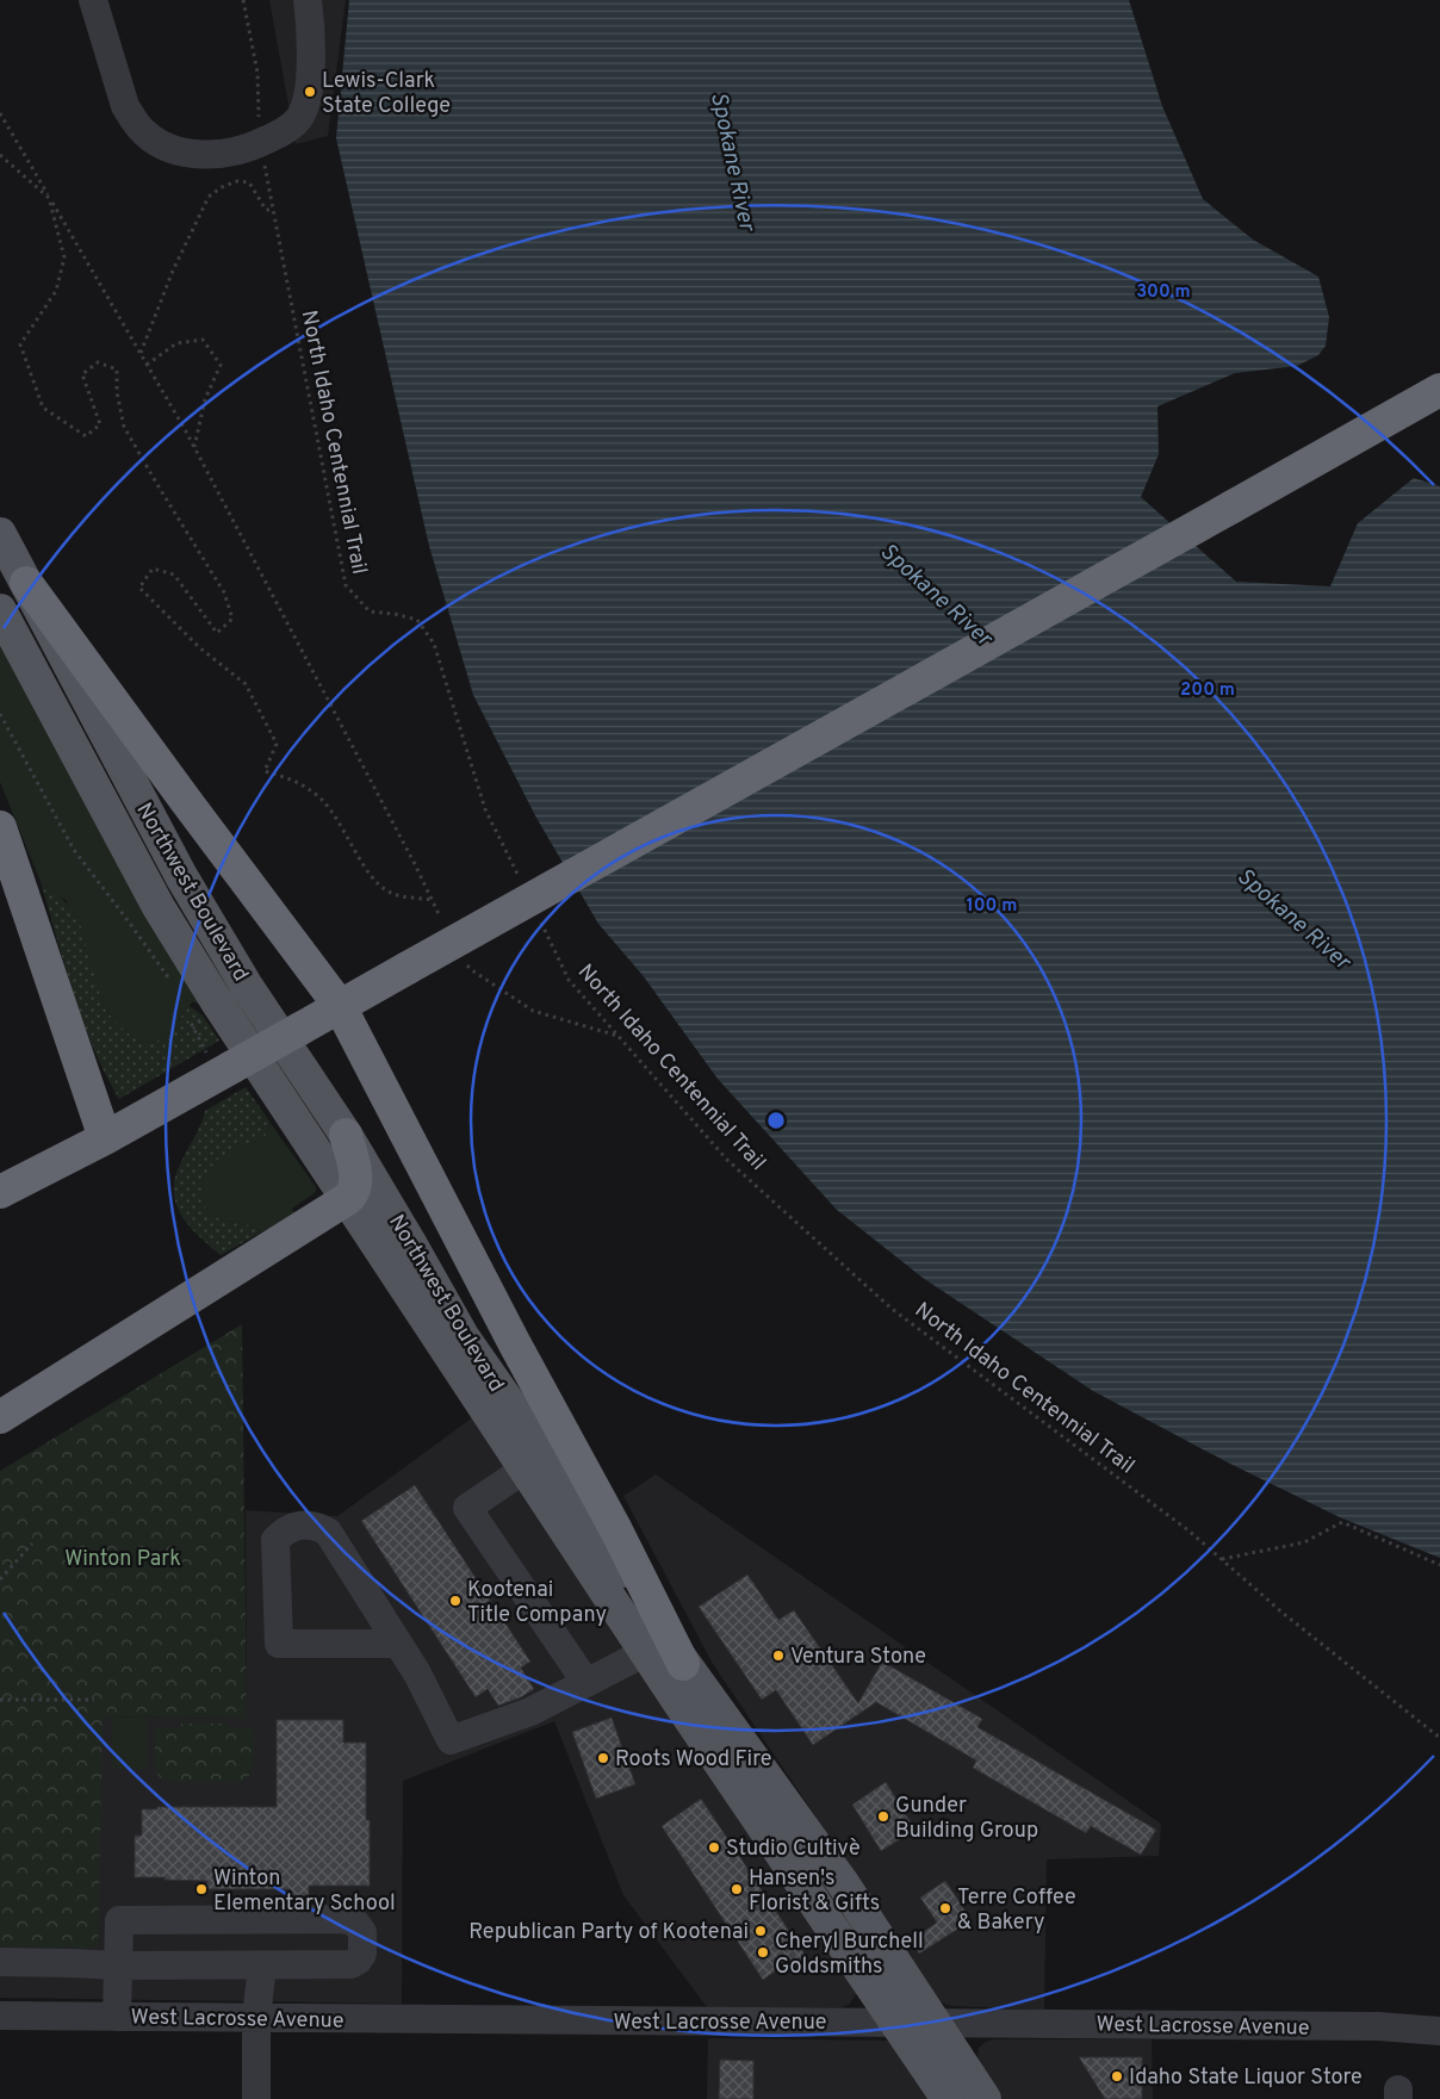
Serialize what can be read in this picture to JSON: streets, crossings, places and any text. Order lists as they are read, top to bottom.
{
  "streets": {
    "main road": ["Northwest Boulevard"],
    "street": ["West Lacrosse Avenue"],
    "path": ["North Idaho Centennial Trail"]
  },
  "crossings": [
    ["Northwest Boulevard", "West Lacrosse Avenue"]
  ],
  "water": ["Spokane River"],
  "parks": ["Winton Park"],
  "places": [
    "Lewis-Clark State College",
    "Kootenai Title Company",
    "Ventura Stone",
    "Roots Wood Fire",
    "Gunder Building Group",
    "Studio Cultivè",
    "Winton Elementary School",
    "Hansen's Florist & Gifts",
    "Terre Coffee & Bakery",
    "Republican Party of Kootenai",
    "Cheryl Burchell Goldsmiths",
    "Idaho State Liquor Store"
  ],
  "rings": ["300 m", "200 m", "100 m"]
}
